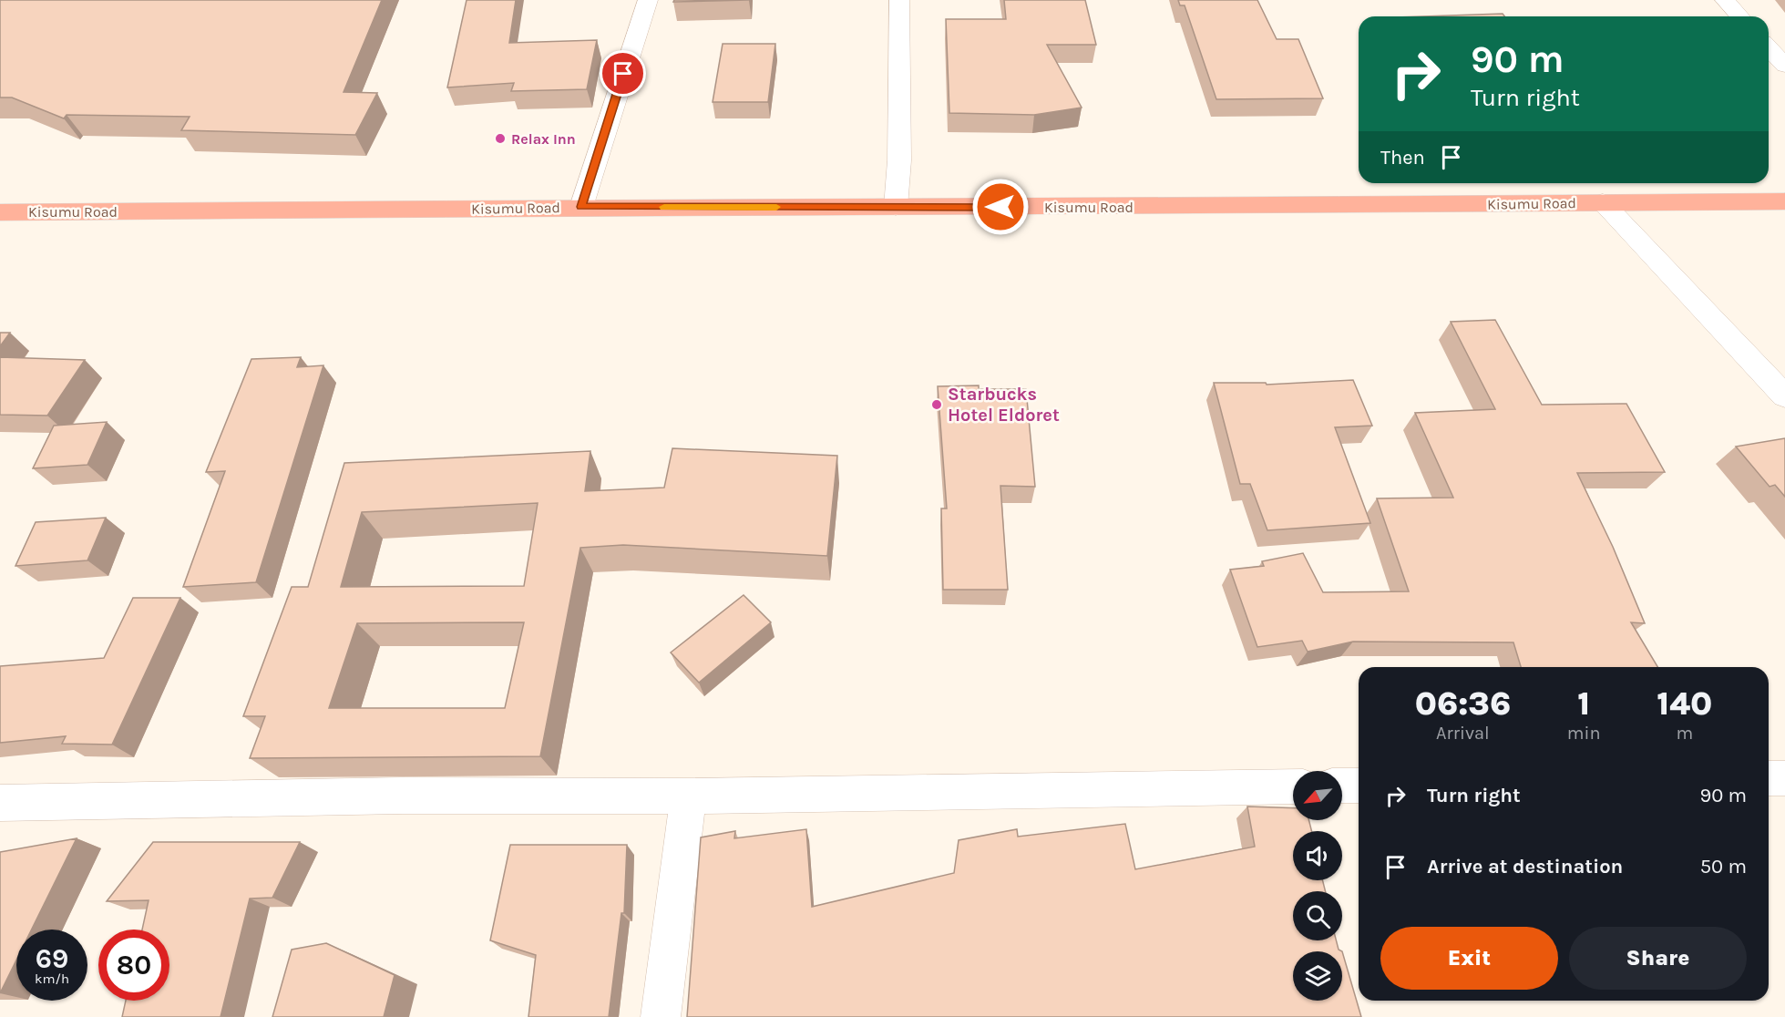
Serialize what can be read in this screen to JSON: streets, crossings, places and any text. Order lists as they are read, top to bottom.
{
  "streets": {
    "highway": ["Kisumu Road"]
  },
  "places": ["Relax Inn", "Starbucks Hotel Eldoret"],
  "north": "bottom left",
  "page": {
    "turn": ["90 m", "Turn right"],
    "then": "Then",
    "eta": [
      "06:36",
      "Arrival",
      "1",
      "min",
      "140",
      "m"
    ],
    "list": [
      {
        "name": "Turn right",
        "value": "90 m"
      },
      {
        "name": "Arrive at destination",
        "value": "50 m"
      }
    ],
    "buttons": ["Exit", "Share"],
    "speed": "69 km/h",
    "limit": "80"
  }
}
